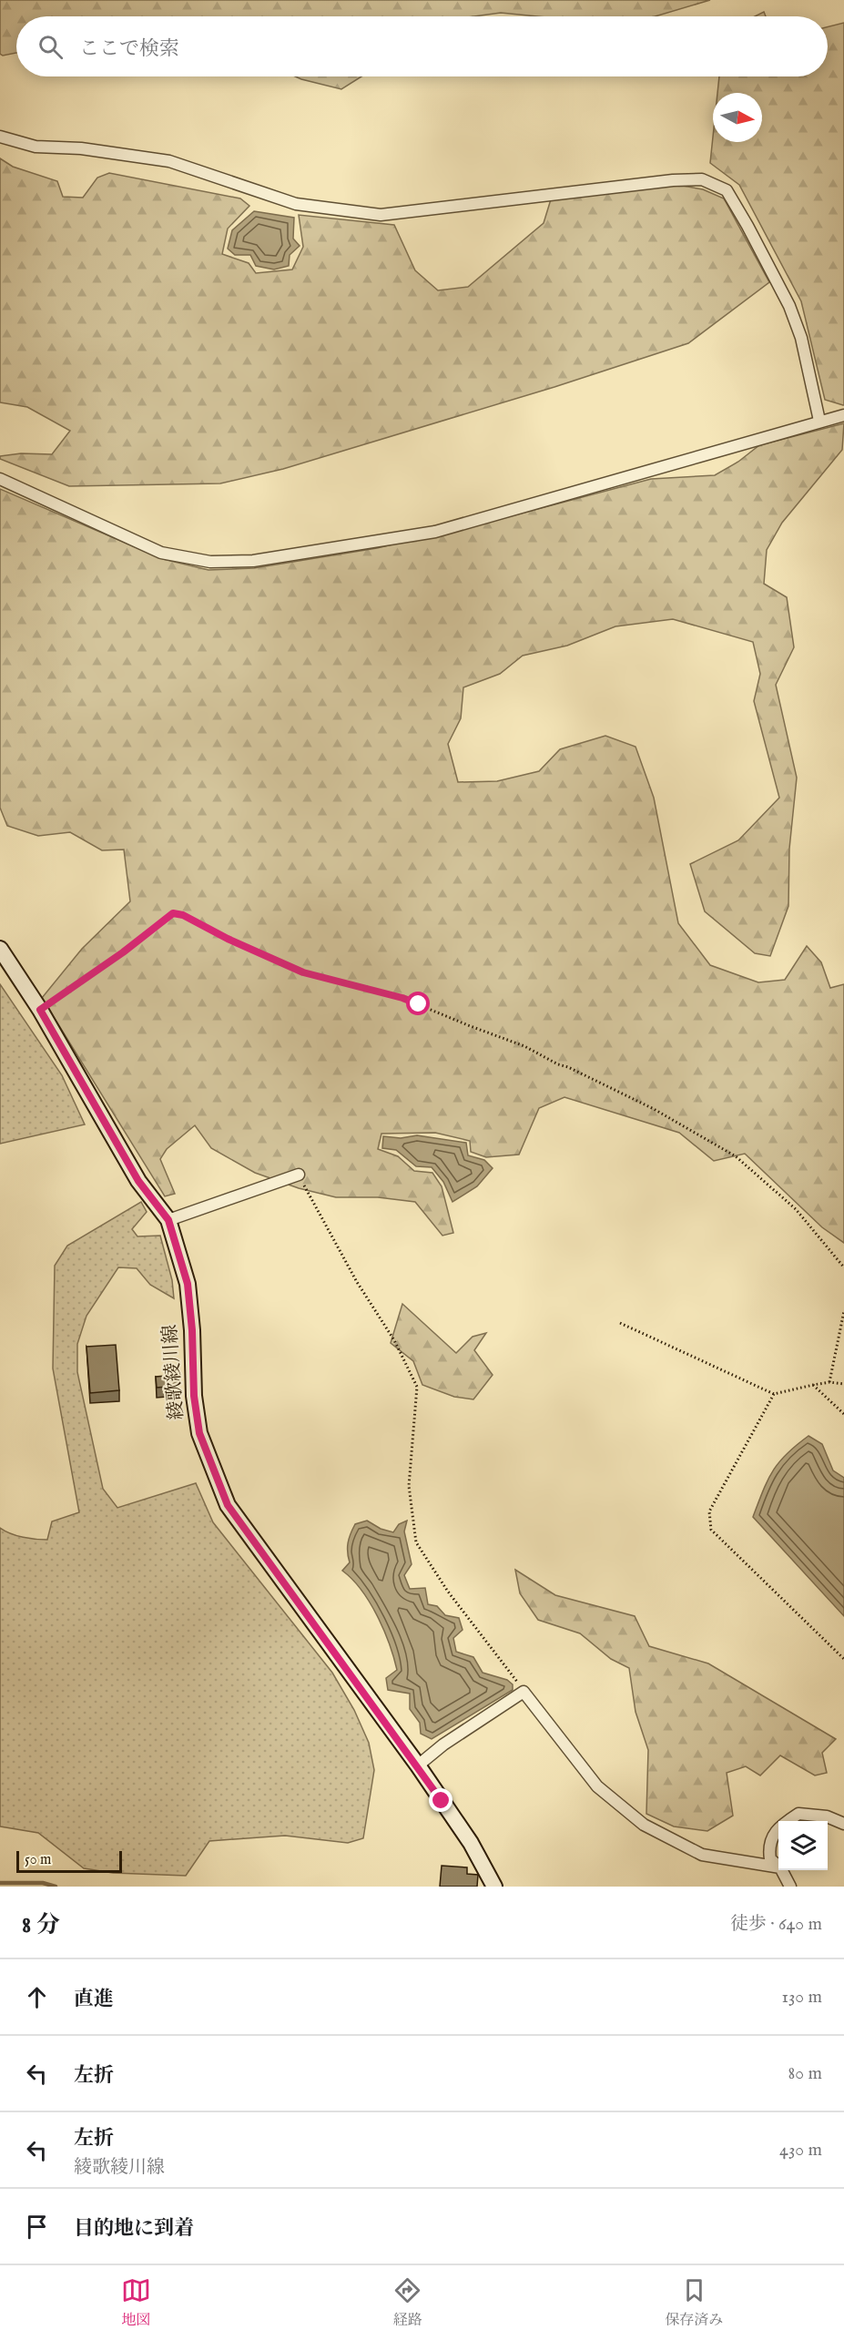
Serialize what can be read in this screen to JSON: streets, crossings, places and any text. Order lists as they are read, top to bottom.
{
  "streets": {
    "main road": ["綾歌綾川線"]
  },
  "scale_bar": "50 m",
  "north": "right",
  "page": {
    "search": "ここで検索",
    "scale": "50 m",
    "heading": ["8 分", "徒歩 · 640 m"],
    "list": [
      ["直進", "130 m"],
      ["左折", "80 m"],
      ["左折", "綾歌綾川線", "430 m"],
      "目的地に到着"
    ],
    "nav": ["地図", "経路", "保存済み"]
  }
}
